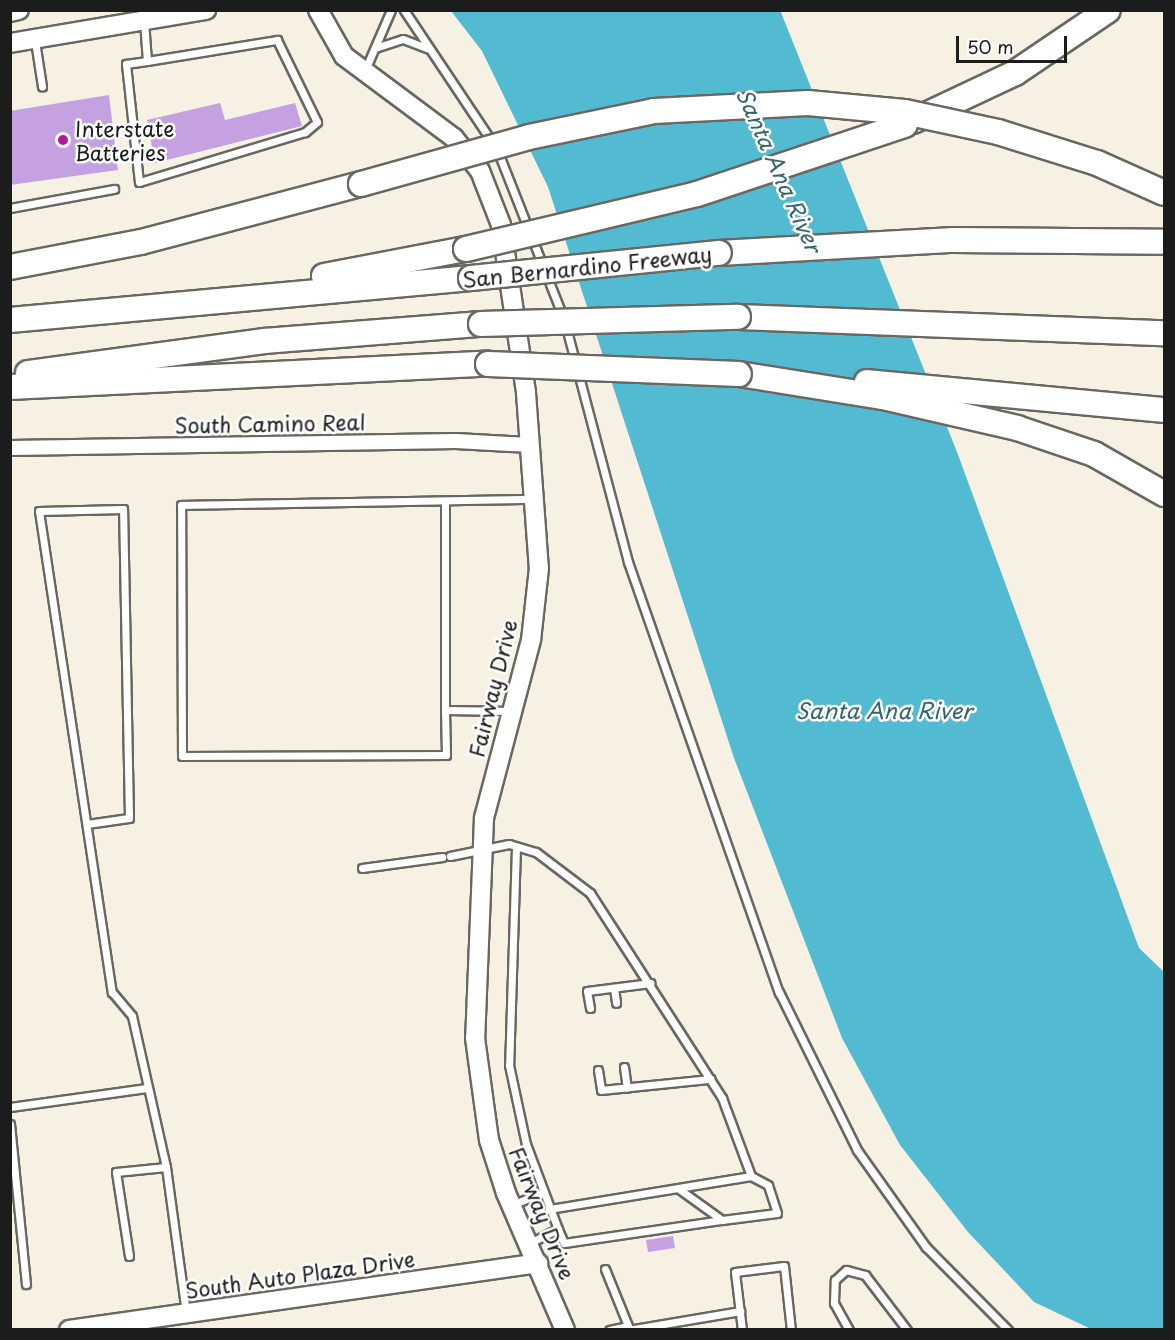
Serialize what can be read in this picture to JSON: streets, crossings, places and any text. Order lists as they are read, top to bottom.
{
  "streets": {
    "highway": ["San Bernardino Freeway"],
    "street": ["South Camino Real", "Fairway Drive", "South Auto Plaza Drive"]
  },
  "crossings": [
    ["South Camino Real", "Fairway Drive"],
    ["Fairway Drive", "South Auto Plaza Drive"]
  ],
  "water": ["Santa Ana River"],
  "places": ["Interstate Batteries"],
  "scale_bar": "50 m"
}
